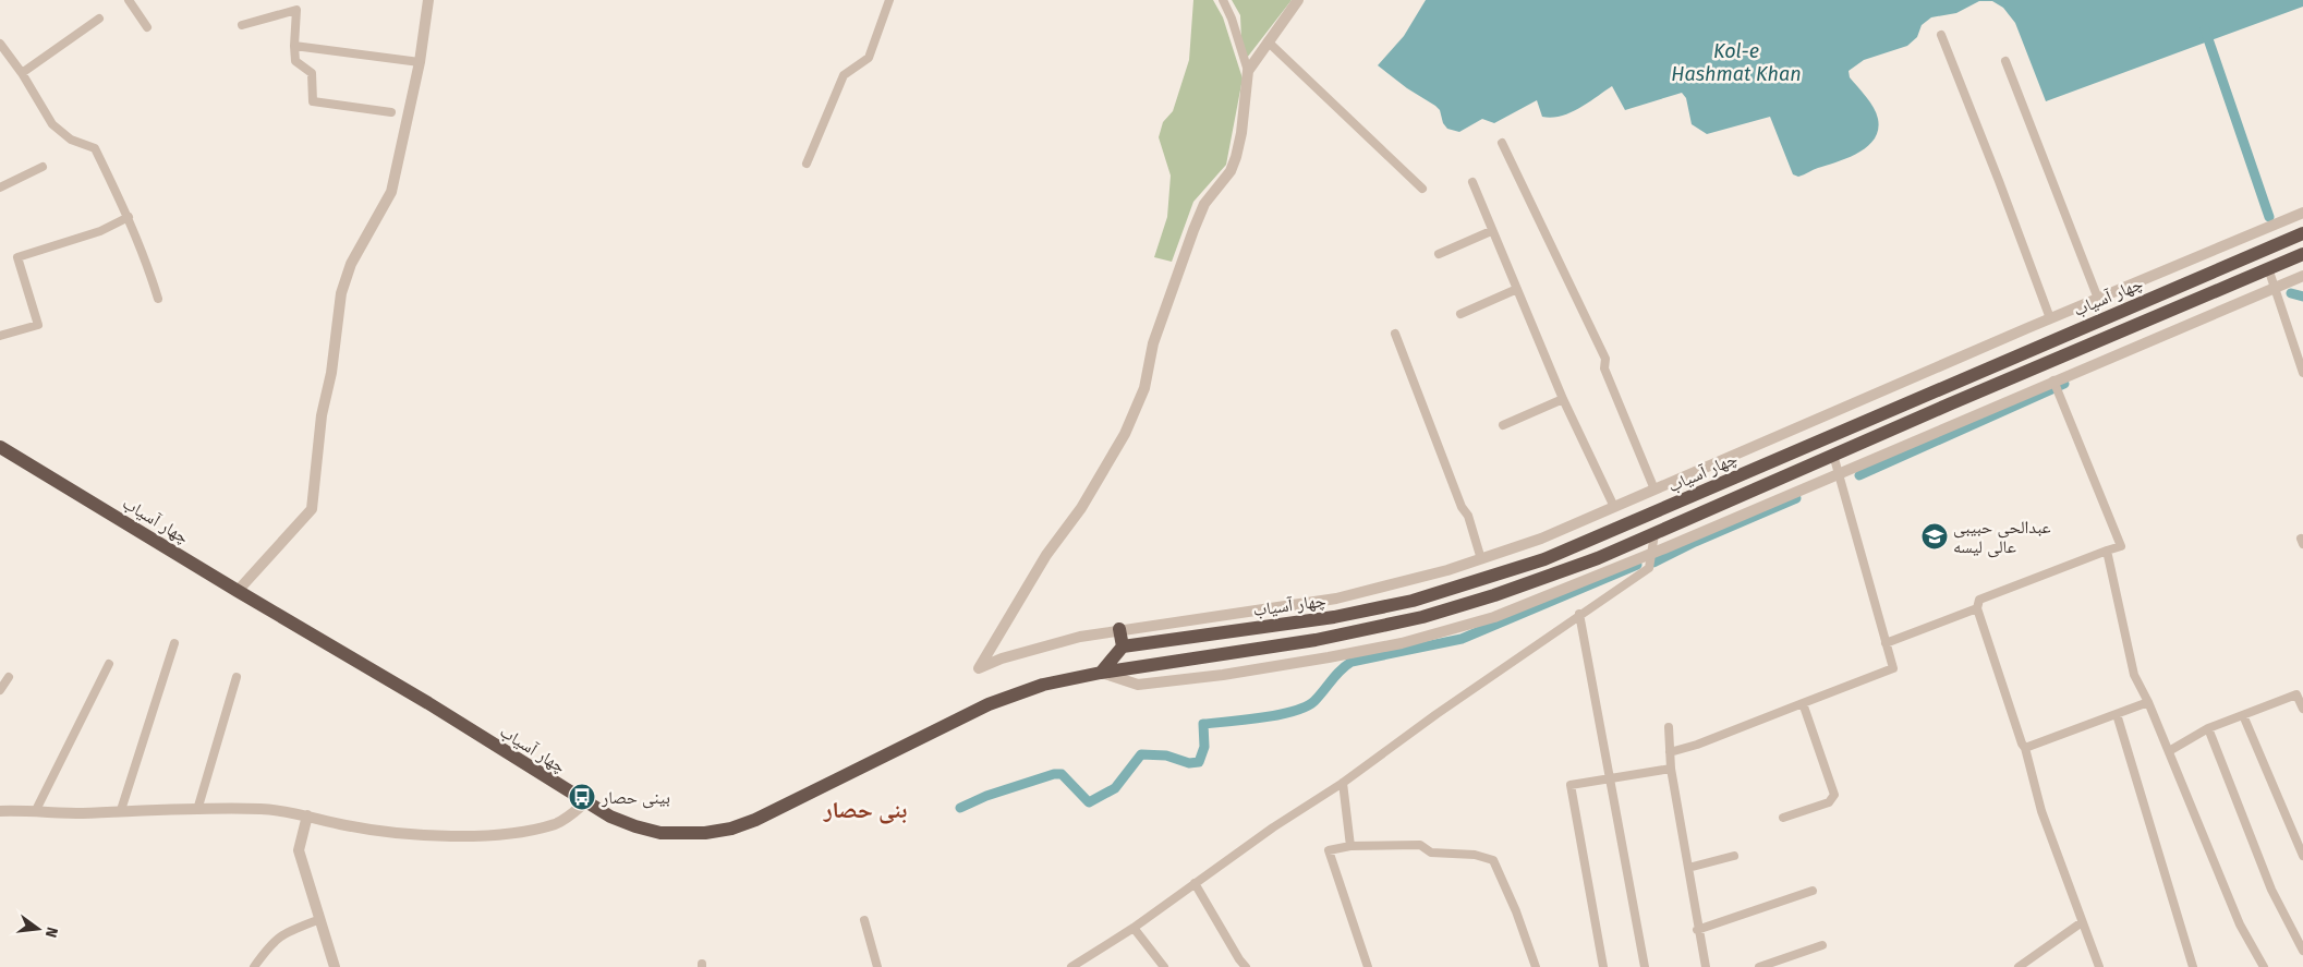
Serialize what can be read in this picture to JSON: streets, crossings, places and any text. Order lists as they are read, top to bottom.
{
  "streets": {
    "highway": ["چهار آسیاب"]
  },
  "districts": ["بنی حصار"],
  "water": ["Kol-e Hashmat Khan"],
  "places": {
    "school or university": ["عبدالحی حبیبی عالی لیسه"],
    "bus stop": ["بینی حصار"]
  },
  "north": "right"
}
